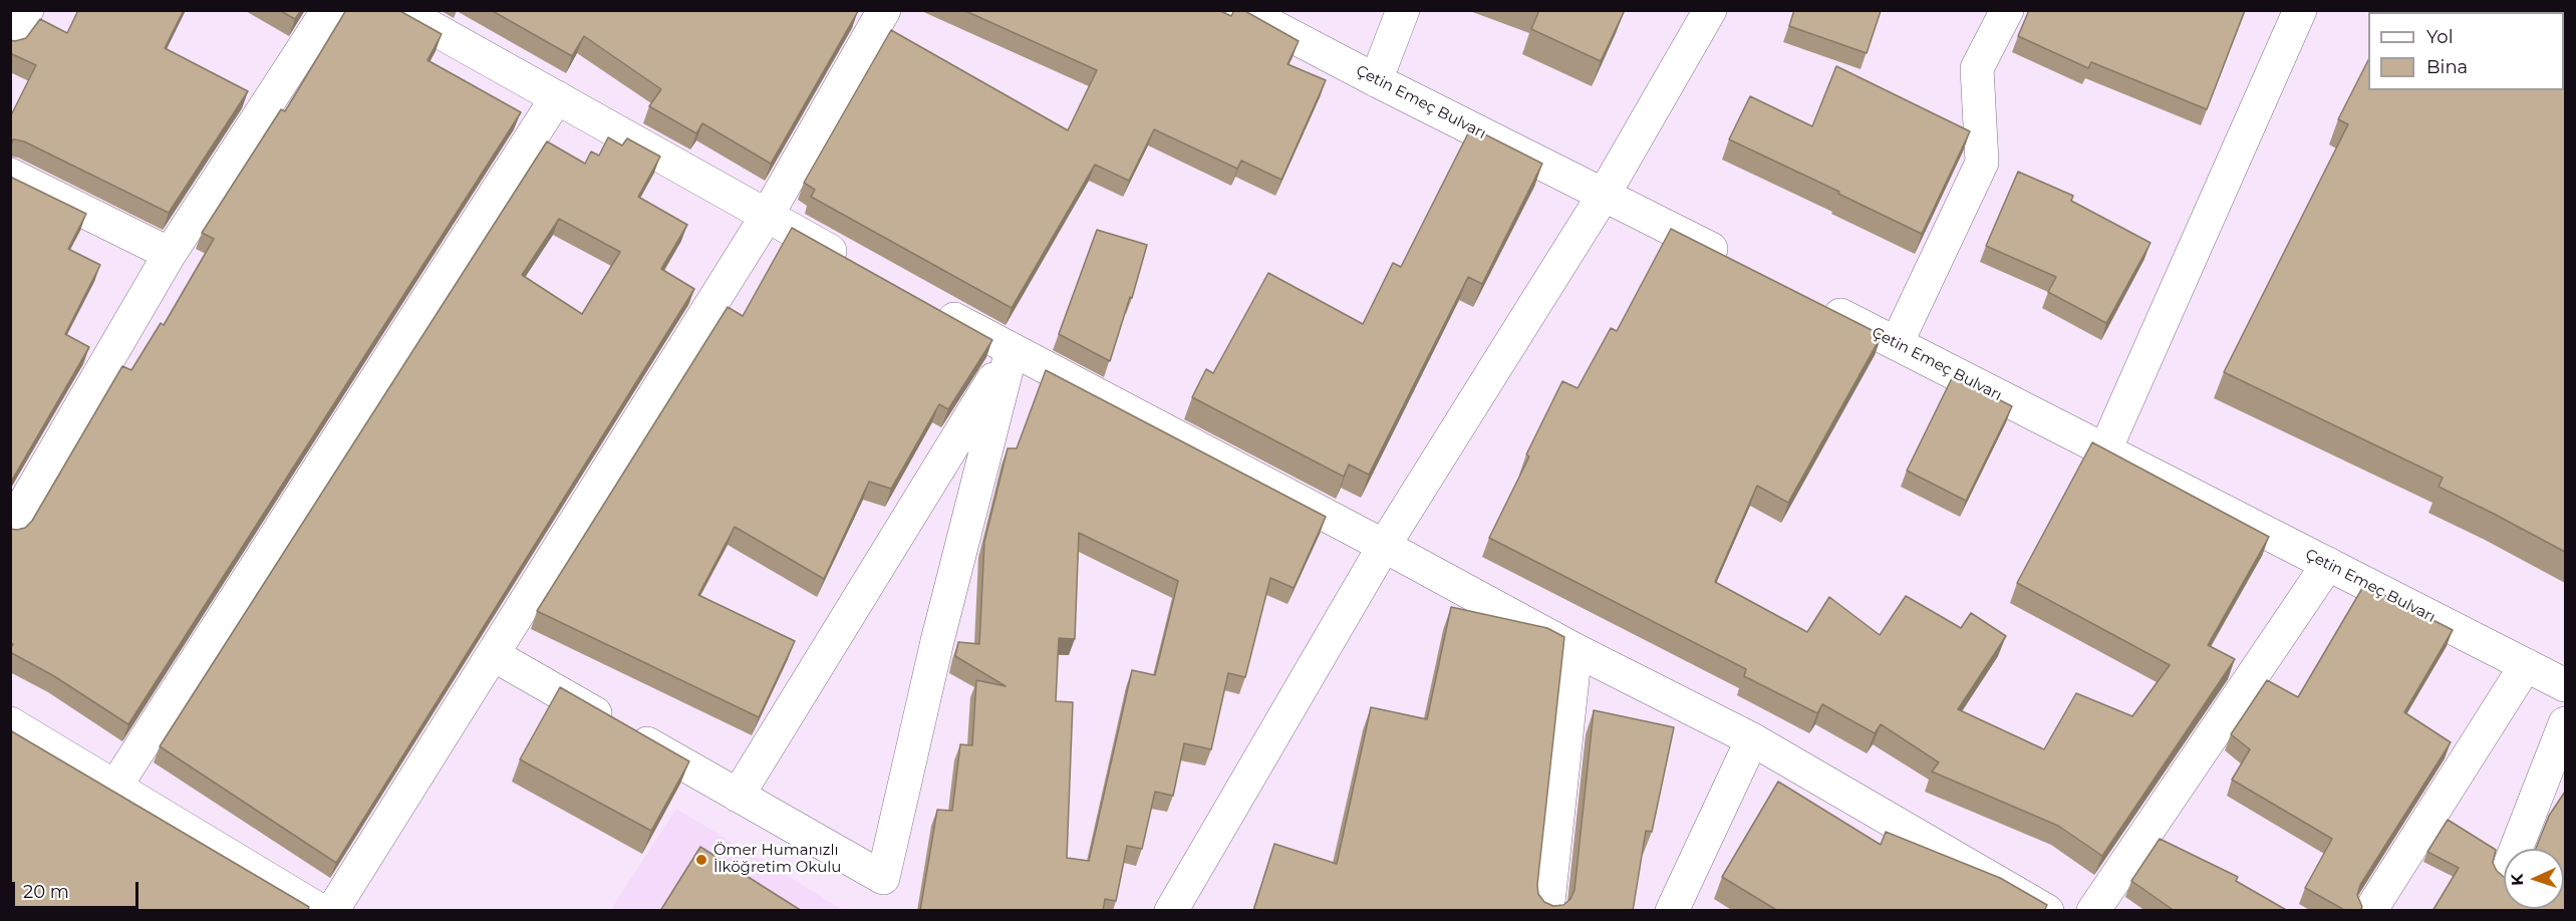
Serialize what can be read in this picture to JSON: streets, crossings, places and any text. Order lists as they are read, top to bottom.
{
  "streets": {
    "street": ["Çetin Emeç Bulvarı"]
  },
  "places": ["Ömer Humanızlı İlköğretim Okulu"],
  "legend": ["Yol", "Bina"],
  "scale_bar": "20 m",
  "north": "left"
}
